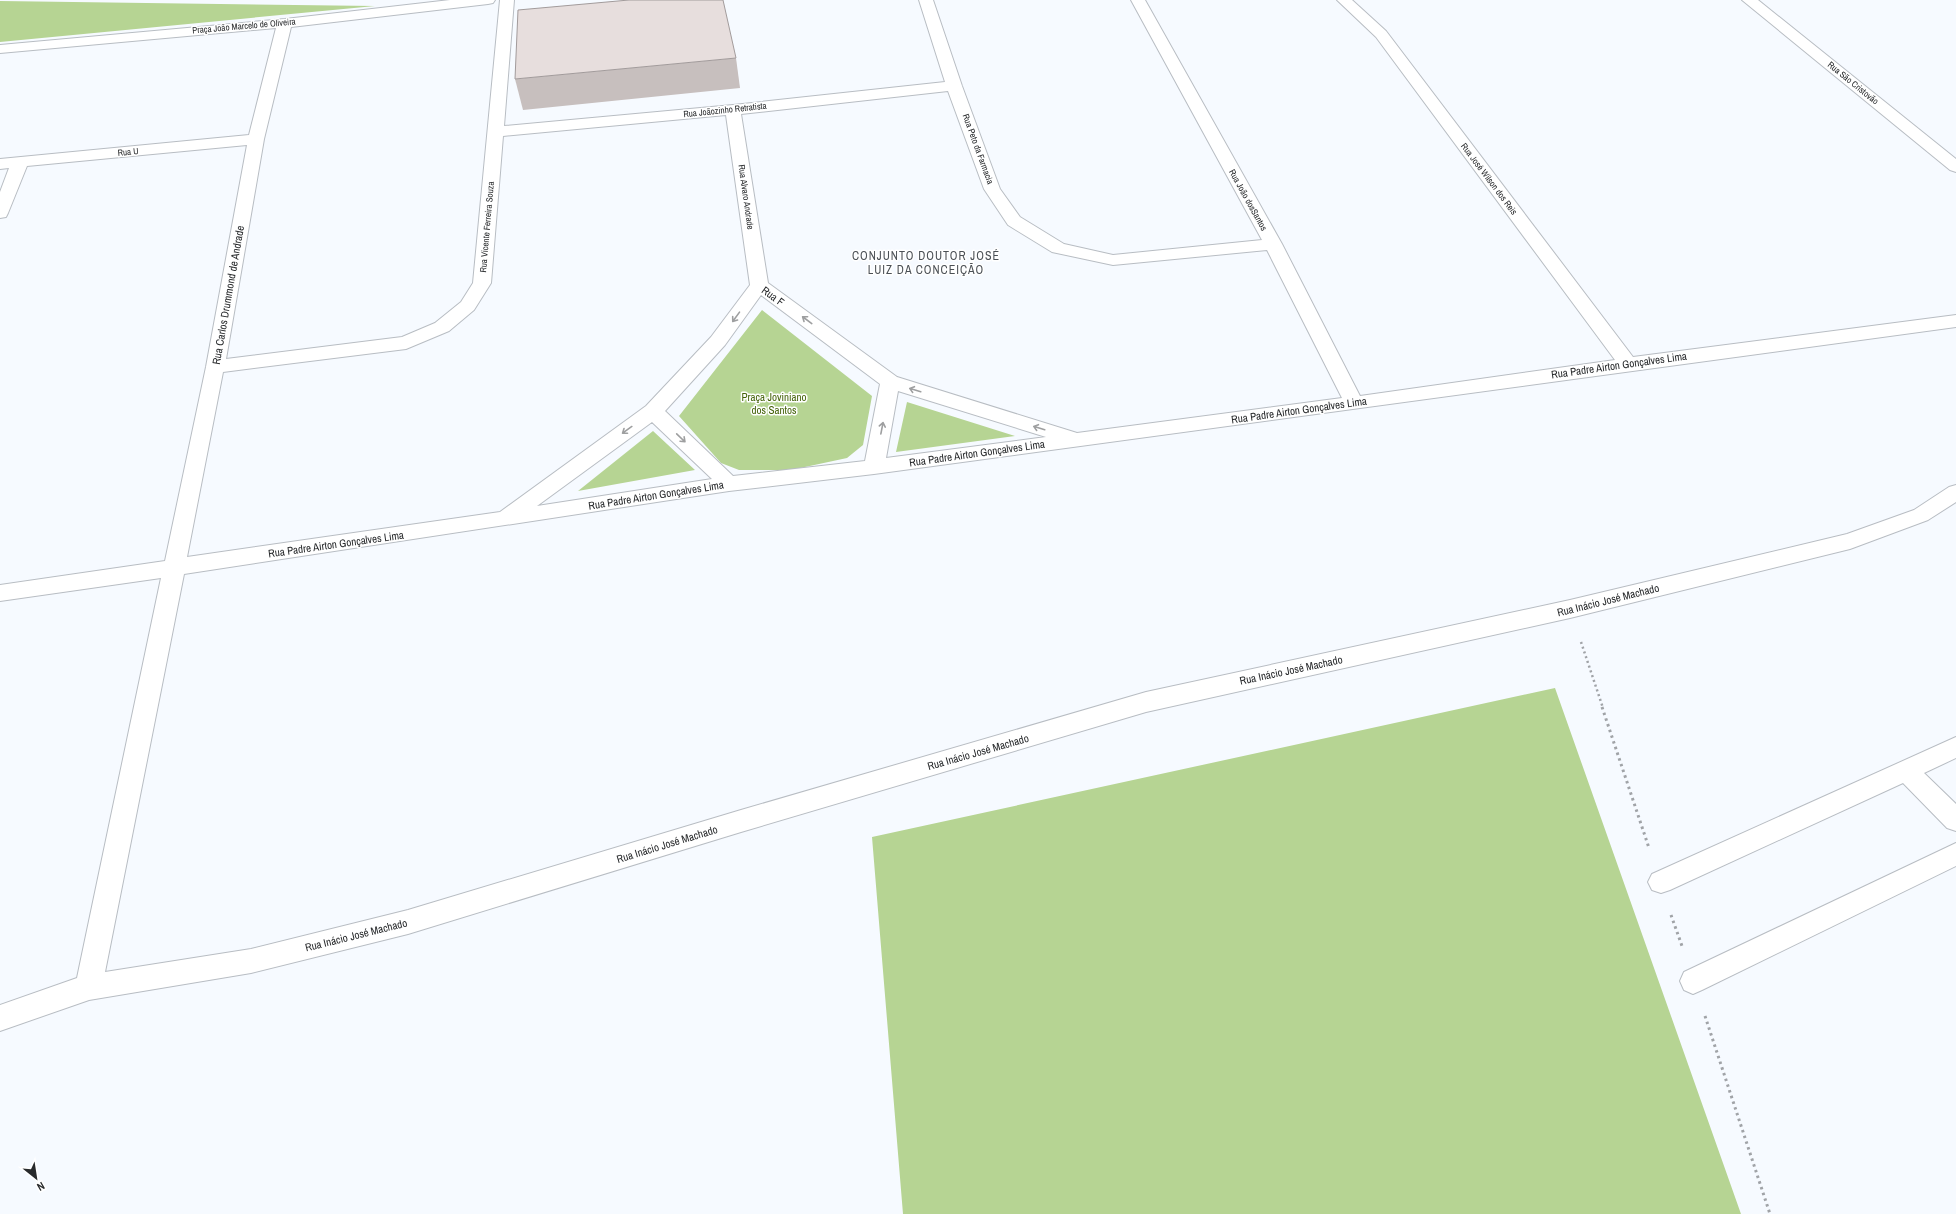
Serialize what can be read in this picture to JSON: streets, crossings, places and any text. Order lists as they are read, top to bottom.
{
  "streets": {
    "street": [
      "Praça João Marcelo de Oliveira",
      "Rua São Cristovão",
      "Rua Joãozinho Retratista",
      "Rua Peto da Farmacia",
      "Rua U",
      "Rua José Wilson dos Reis",
      "Rua Alvaro Andrade",
      "Rua João dosSantos",
      "Rua Vicente Ferreira Souza",
      "Rua Carlos Drummond de Andrade",
      "Rua F",
      "Rua Padre Airton Gonçalves Lima",
      "Rua Inácio José Machado"
    ]
  },
  "crossings": [
    ["Praça João Marcelo de Oliveira", "Rua Carlos Drummond de Andrade"],
    ["Rua Joãozinho Retratista", "Rua Peto da Farmacia"],
    ["Rua Joãozinho Retratista", "Rua Alvaro Andrade"],
    ["Rua Joãozinho Retratista", "Rua Vicente Ferreira Souza"],
    ["Rua Peto da Farmacia", "Rua João dosSantos"],
    ["Rua U", "Rua Carlos Drummond de Andrade"],
    ["Rua José Wilson dos Reis", "Rua Padre Airton Gonçalves Lima"],
    ["Rua Alvaro Andrade", "Rua F"],
    ["Rua João dosSantos", "Rua Padre Airton Gonçalves Lima"],
    ["Rua Vicente Ferreira Souza", "Rua Carlos Drummond de Andrade"],
    ["Rua Carlos Drummond de Andrade", "Rua Padre Airton Gonçalves Lima"],
    ["Rua Carlos Drummond de Andrade", "Rua Inácio José Machado"],
    ["Rua F", "Rua Padre Airton Gonçalves Lima"]
  ],
  "one_way": ["Rua F"],
  "districts": ["CONJUNTO DOUTOR JOSÉ LUIZ DA CONCEIÇÃO"],
  "parks": ["Praça Joviniano dos Santos"],
  "north": "bottom right"
}
